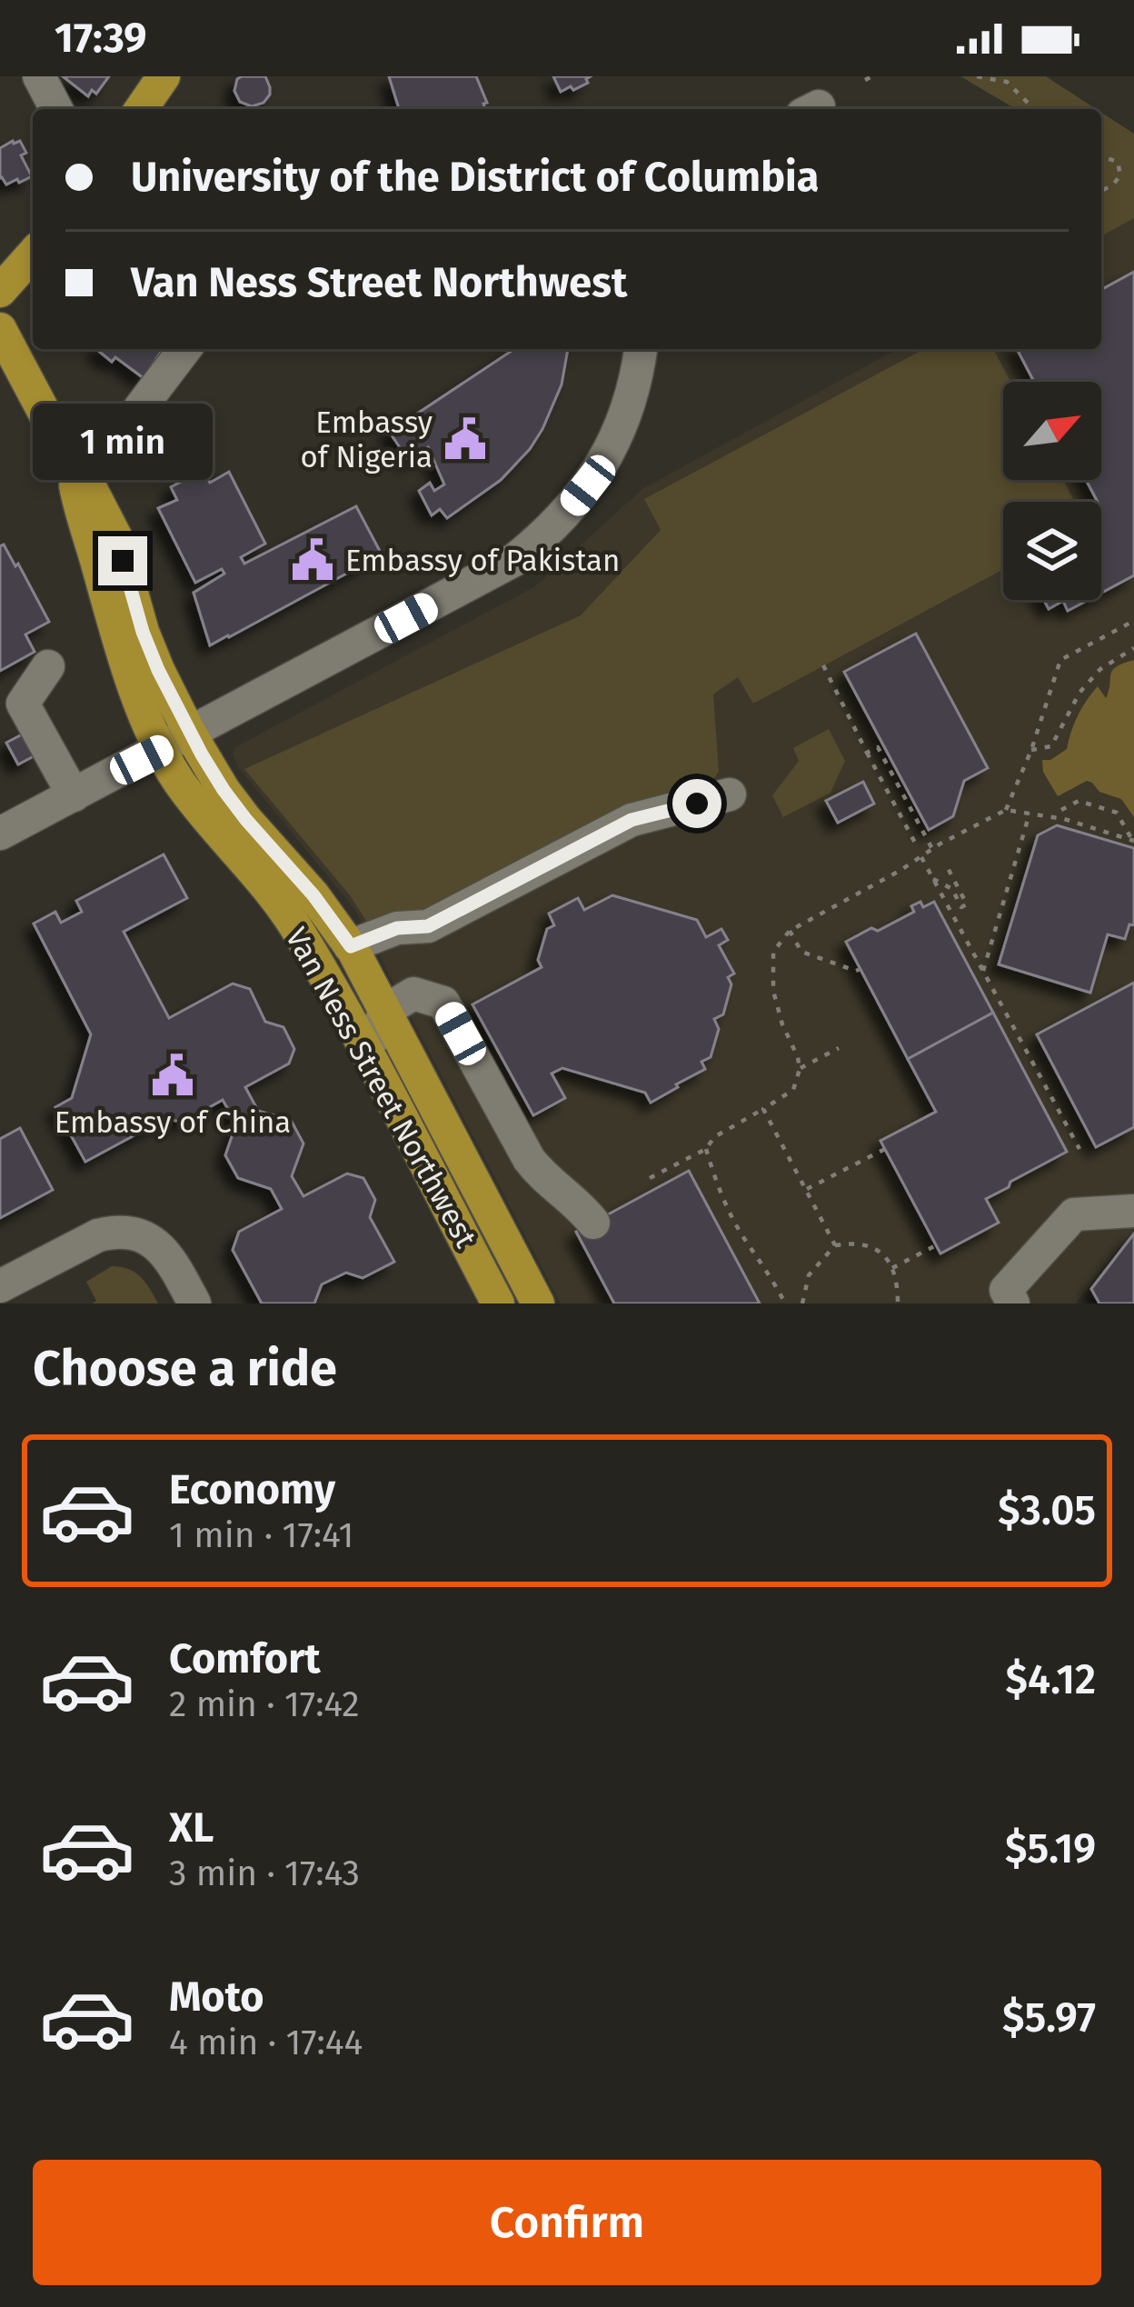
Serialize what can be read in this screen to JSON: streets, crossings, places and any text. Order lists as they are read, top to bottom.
{
  "streets": {
    "main road": ["Van Ness Street Northwest"]
  },
  "places": {
    "public building": ["Embassy of Nigeria", "Embassy of Pakistan", "Embassy of China"]
  },
  "north": "top right",
  "page": {
    "status": "17:39",
    "banner": ["University of the District of Columbia", "Van Ness Street Northwest"],
    "bubble": "1 min",
    "heading": "Choose a ride",
    "list": [
      {
        "name": "Economy",
        "note": "1 min · 17:41",
        "value": "$3.05"
      },
      {
        "name": "Comfort",
        "note": "2 min · 17:42",
        "value": "$4.12"
      },
      {
        "name": "XL",
        "note": "3 min · 17:43",
        "value": "$5.19"
      },
      {
        "name": "Moto",
        "note": "4 min · 17:44",
        "value": "$5.97"
      }
    ],
    "buttons": "Confirm"
  }
}
